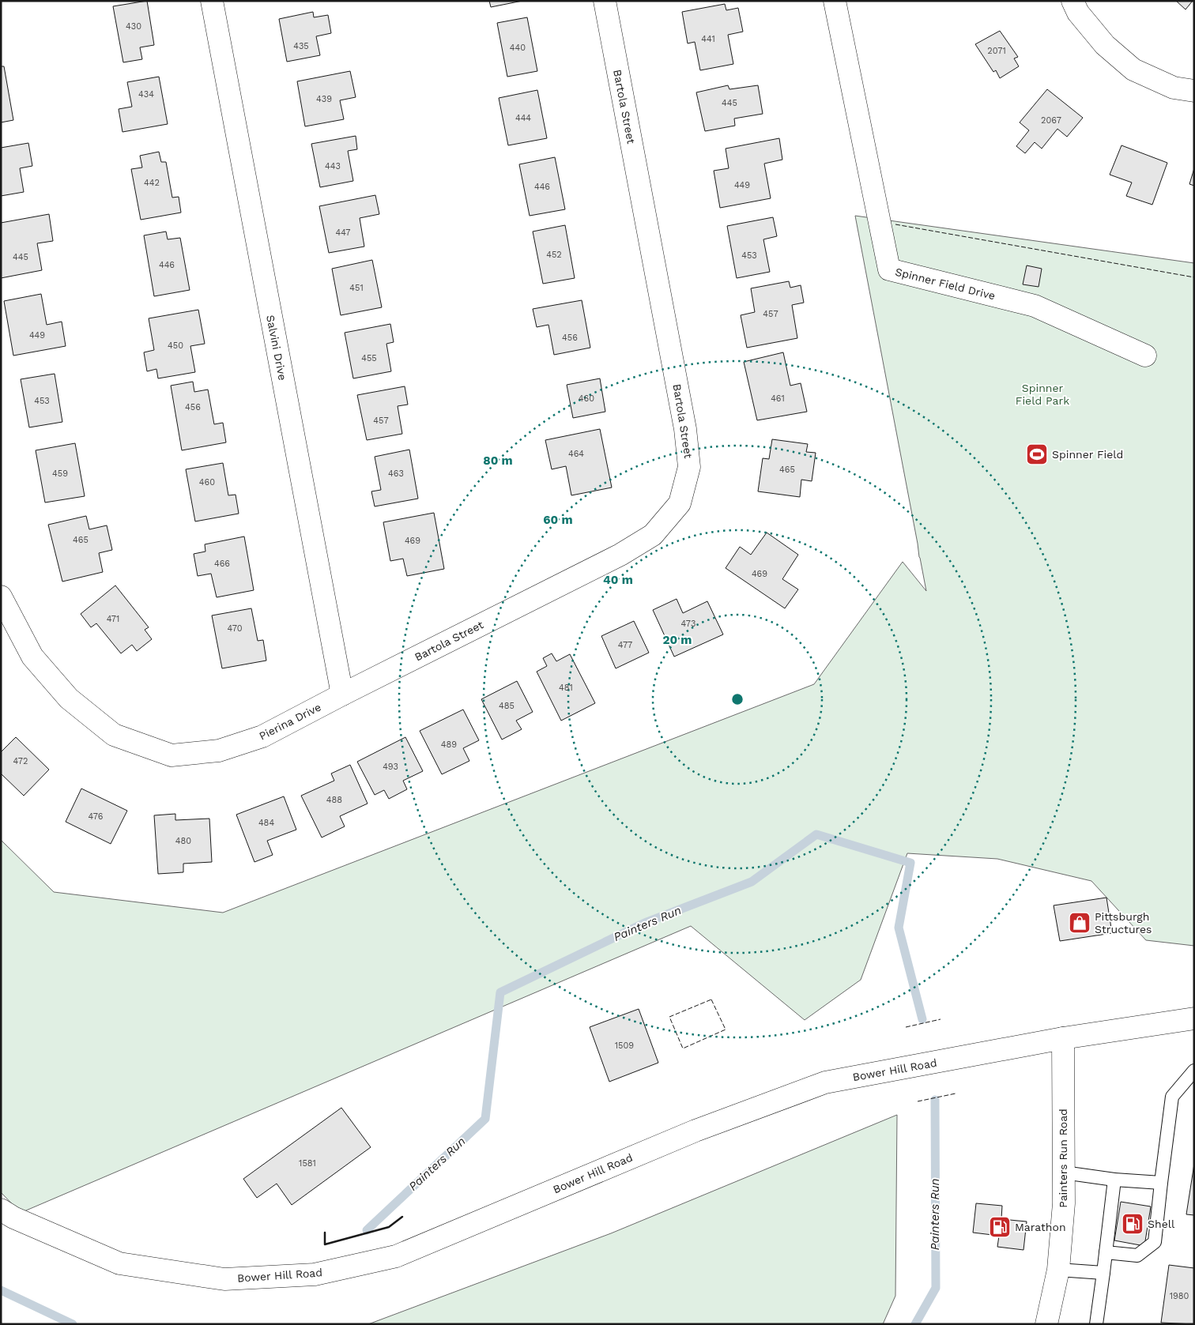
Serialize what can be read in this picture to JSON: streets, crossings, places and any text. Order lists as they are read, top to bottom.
{
  "streets": {
    "street": [
      "Bartola Street",
      "Spinner Field Drive",
      "Salvini Drive",
      "Pierina Drive",
      "Bower Hill Road",
      "Painters Run Road"
    ]
  },
  "crossings": [
    ["Bartola Street", "Salvini Drive"],
    ["Bartola Street", "Pierina Drive"],
    ["Salvini Drive", "Pierina Drive"],
    ["Bower Hill Road", "Painters Run Road"]
  ],
  "water": ["Painters Run"],
  "parks": ["Spinner Field Park"],
  "places": {
    "sports": ["Spinner Field"],
    "shop": ["Pittsburgh Structures"],
    "fuel station": ["Shell", "Marathon"]
  },
  "house_numbers": [
    "430",
    "441",
    "435",
    "440",
    "2071",
    "434",
    "439",
    "445",
    "444",
    "2067",
    "443",
    "442",
    "449",
    "446",
    "447",
    "452",
    "453",
    "445",
    "446",
    "451",
    "457",
    "449",
    "456",
    "450",
    "455",
    "460",
    "461",
    "453",
    "456",
    "457",
    "464",
    "465",
    "459",
    "463",
    "460",
    "465",
    "469",
    "466",
    "469",
    "471",
    "473",
    "470",
    "477",
    "481",
    "485",
    "489",
    "472",
    "493",
    "488",
    "476",
    "484",
    "480",
    "1509",
    "1581",
    "1980"
  ],
  "rings": [
    "80 m",
    "60 m",
    "40 m",
    "20 m"
  ]
}
